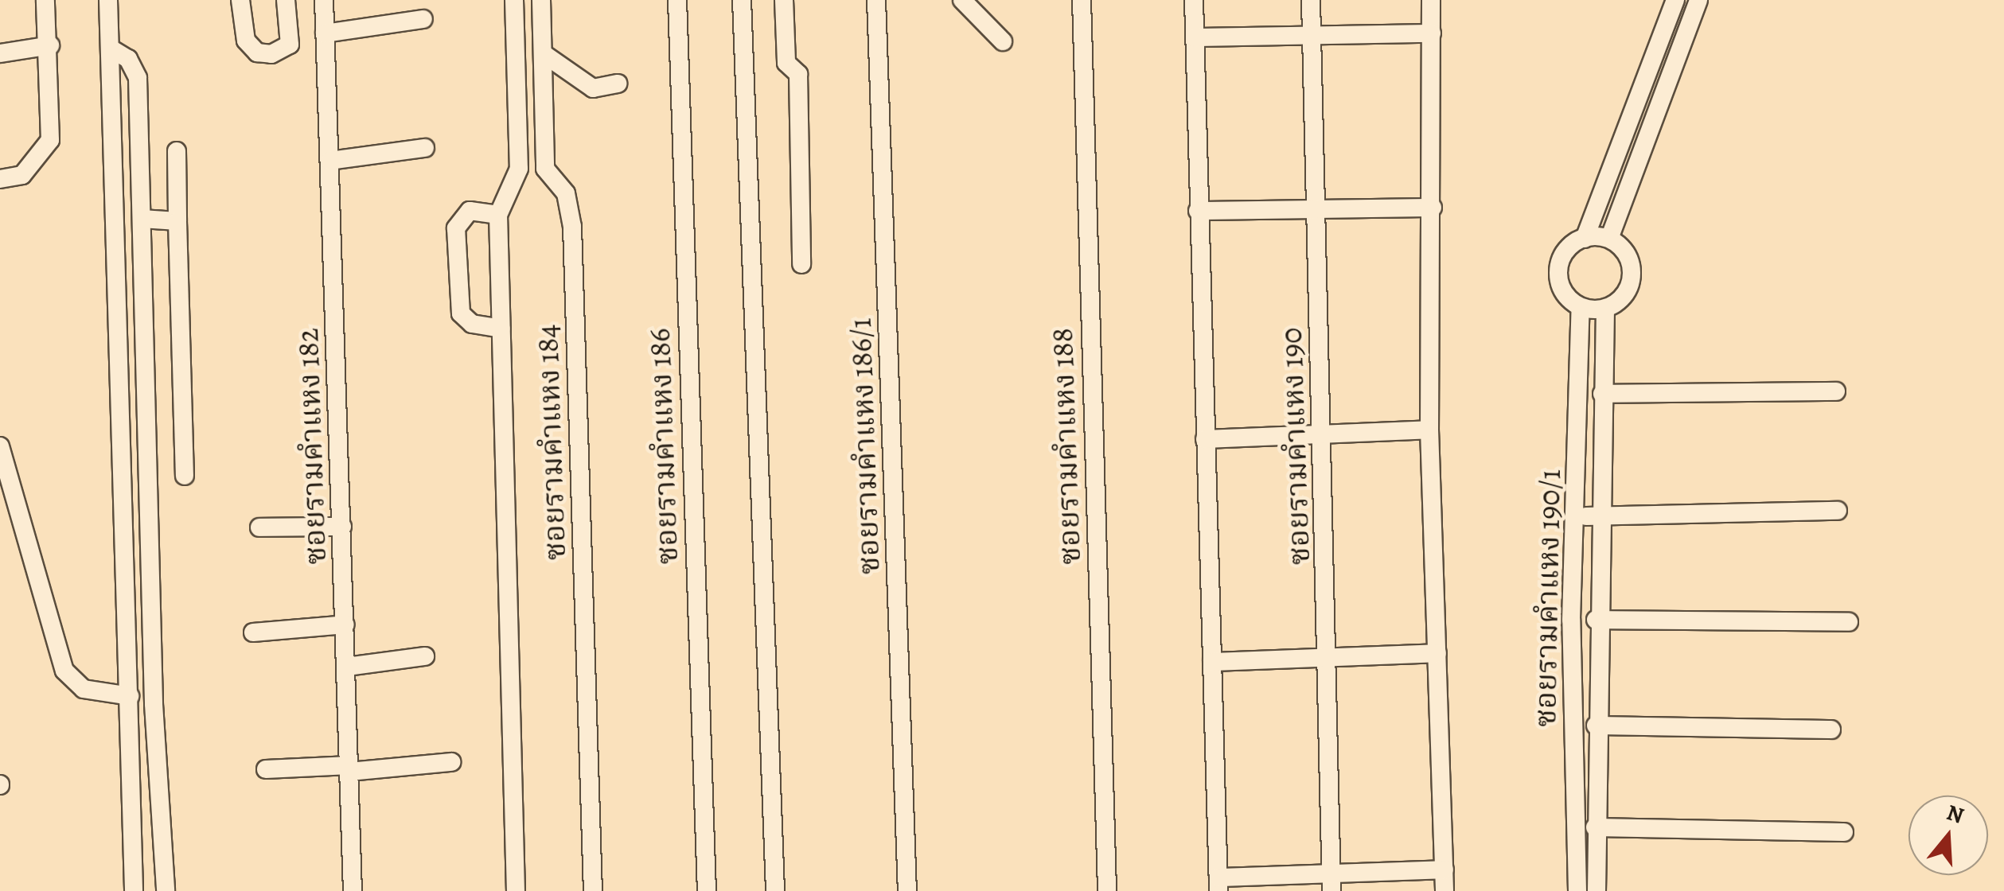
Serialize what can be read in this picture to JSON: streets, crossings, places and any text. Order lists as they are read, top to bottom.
{
  "streets": {
    "street": [
      "ซอยรามคำแหง 184",
      "ซอยรามคำแหง 182",
      "ซอยรามคำแหง 186",
      "ซอยรามคำแหง 186/1",
      "ซอยรามคำแหง 188",
      "ซอยรามคำแหง 190",
      "ซอยรามคำแหง 190/1"
    ]
  },
  "north": "top"
}
